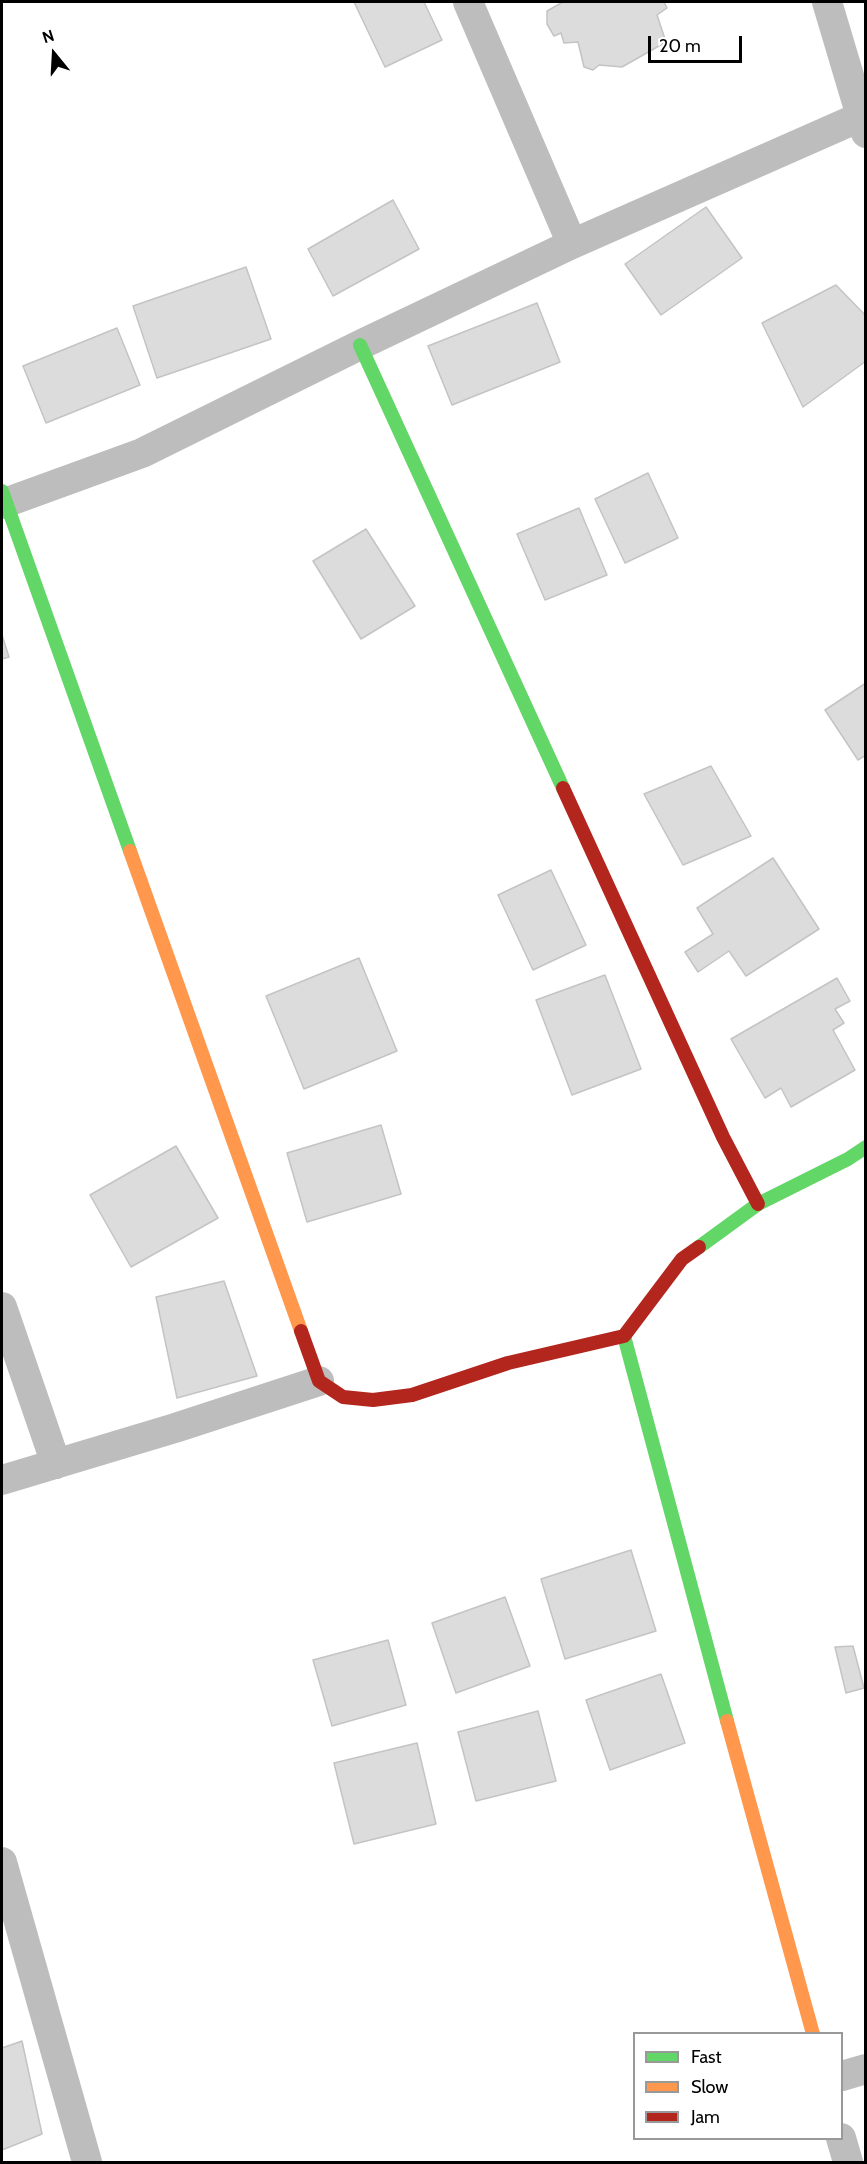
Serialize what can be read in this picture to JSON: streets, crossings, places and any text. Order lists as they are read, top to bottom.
{
  "legend": ["Fast", "Slow", "Jam"],
  "scale_bar": "20 m",
  "north": "top"
}
